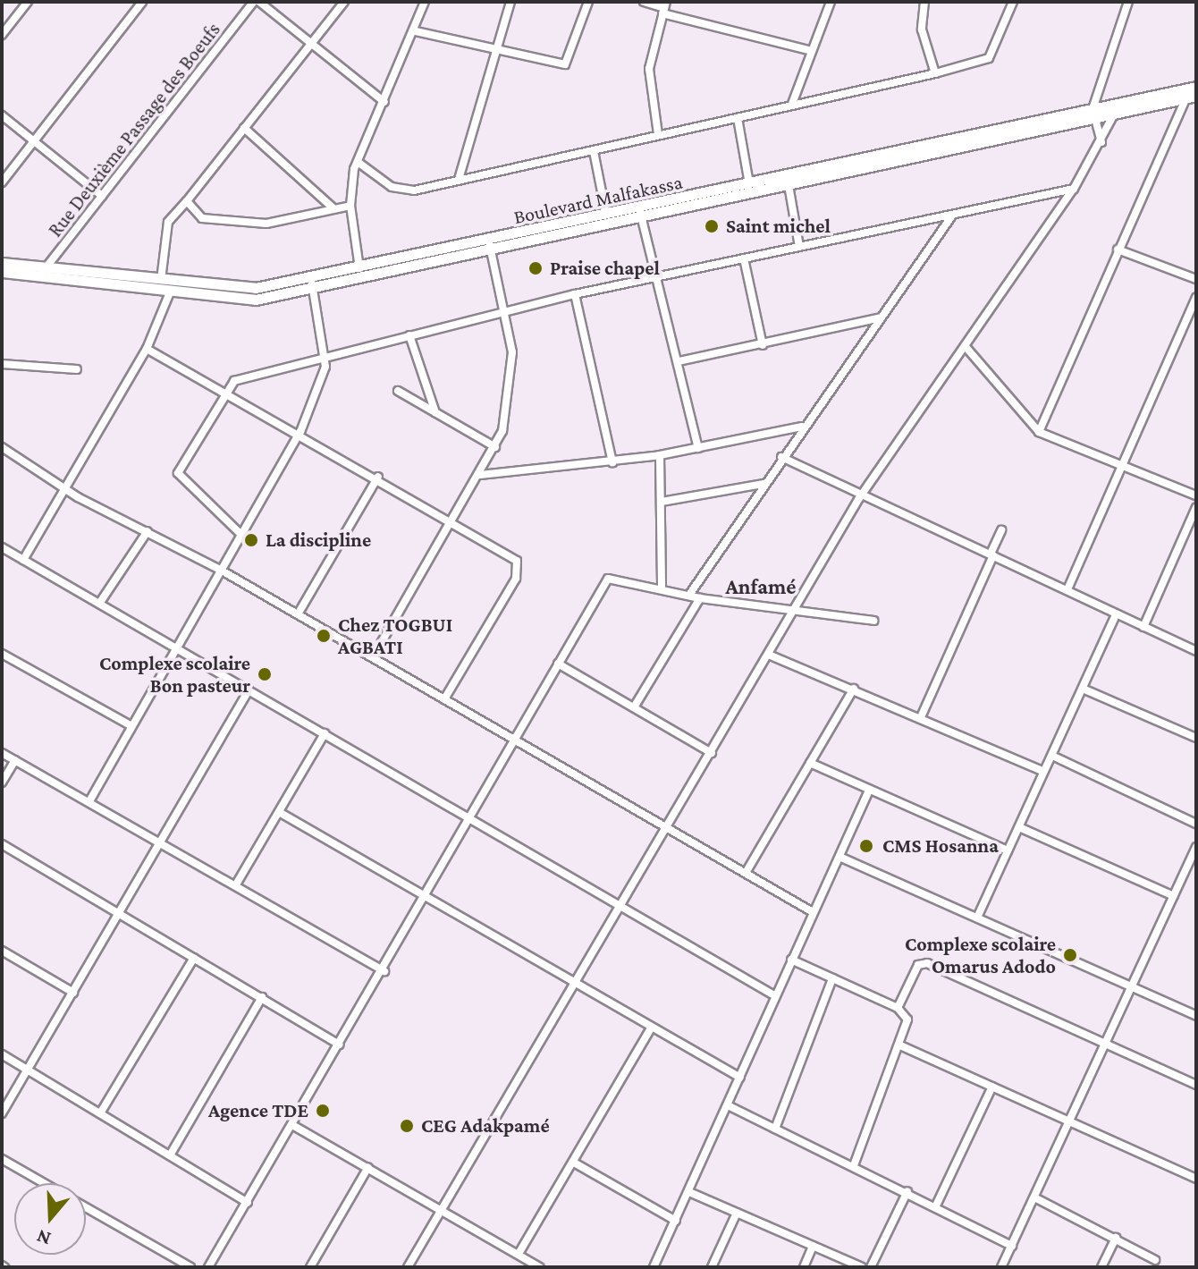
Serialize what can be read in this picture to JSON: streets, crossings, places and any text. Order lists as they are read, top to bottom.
{
  "streets": {
    "main road": ["Boulevard Malfakassa"],
    "street": ["Rue Deuxième Passage des Boeufs"]
  },
  "crossings": [
    ["Rue Deuxième Passage des Boeufs", "Boulevard Malfakassa"]
  ],
  "districts": ["Anfamé"],
  "places": [
    "Saint michel",
    "Praise chapel",
    "La discipline",
    "Chez TOGBUI AGBATI",
    "Complexe scolaire Bon pasteur",
    "CMS Hosanna",
    "Complexe scolaire Omarus Adodo",
    "Agence TDE",
    "CEG Adakpamé"
  ],
  "north": "bottom"
}
